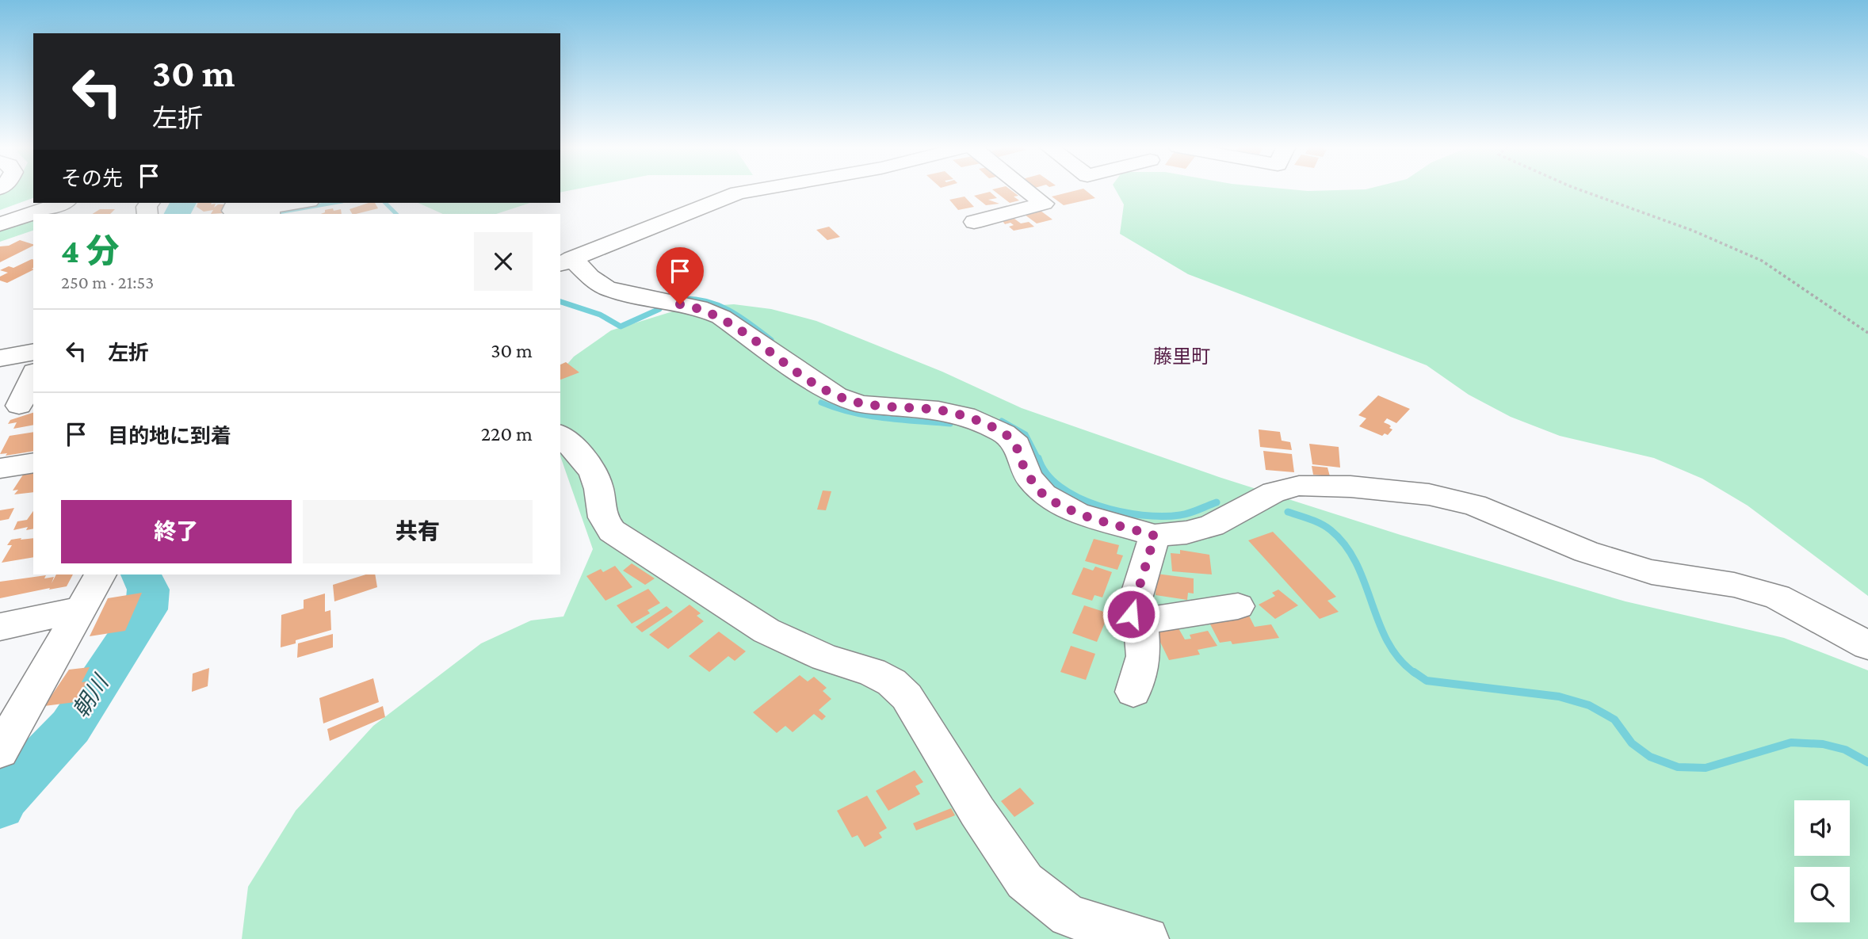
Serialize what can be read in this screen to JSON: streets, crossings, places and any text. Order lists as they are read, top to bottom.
{
  "districts": ["藤里町"],
  "water": ["朝川"],
  "page": {
    "turn": ["30 m", "左折"],
    "then": "その先",
    "heading": ["4 分", "250 m · 21:53"],
    "list": [
      {
        "name": "左折",
        "value": "30 m"
      },
      {
        "name": "目的地に到着",
        "value": "220 m"
      }
    ],
    "buttons": ["終了", "共有"]
  }
}
